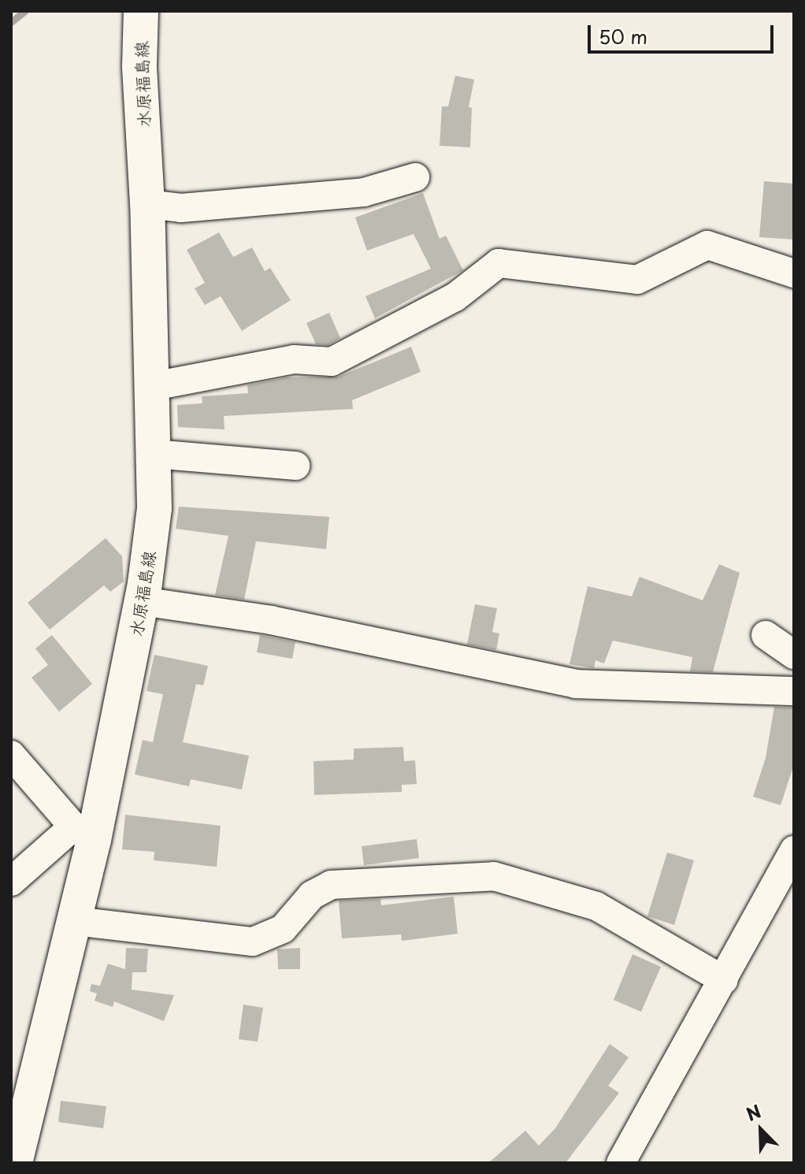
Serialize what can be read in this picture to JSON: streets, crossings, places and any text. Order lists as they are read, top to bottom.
{
  "streets": {
    "main road": ["水原福島線"]
  },
  "scale_bar": "50 m",
  "north": "top left"
}
